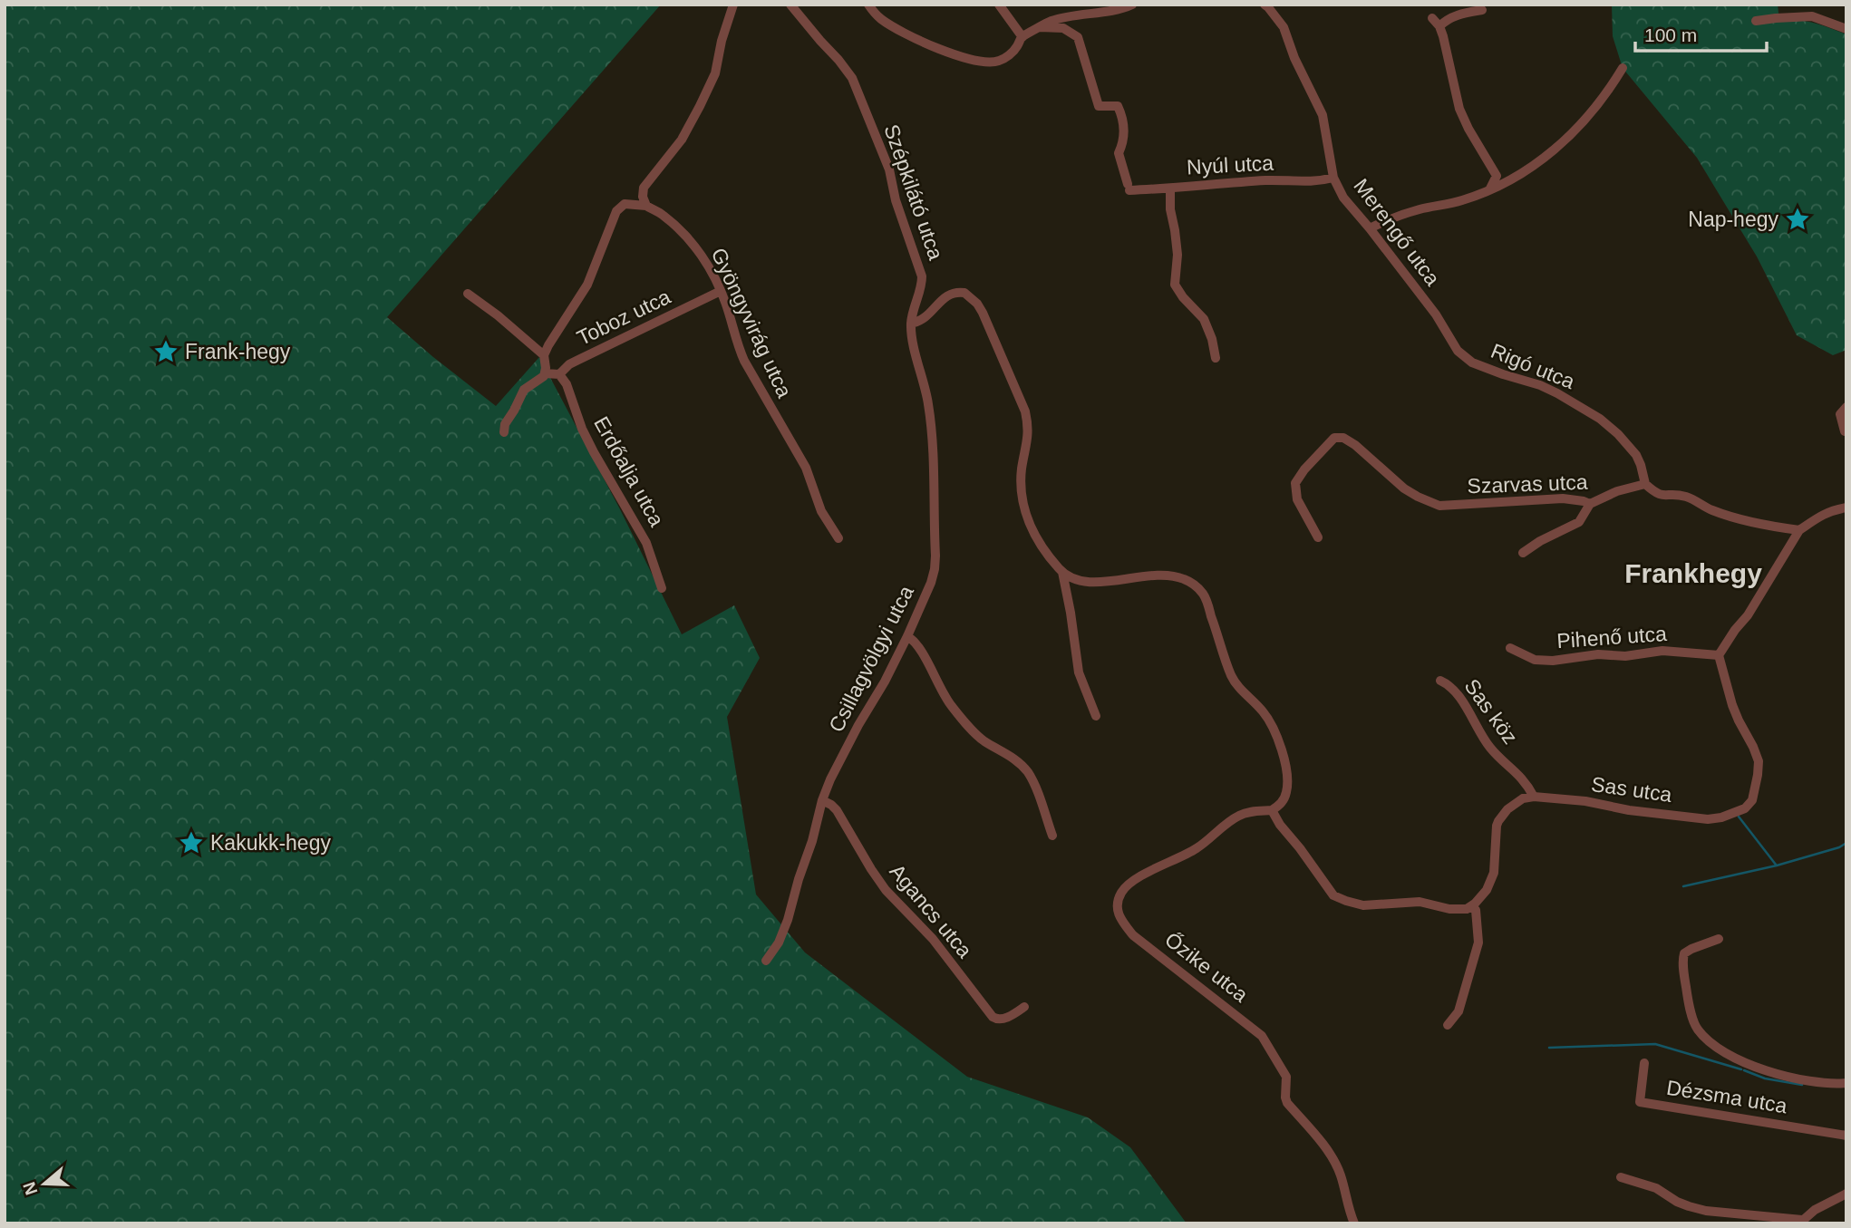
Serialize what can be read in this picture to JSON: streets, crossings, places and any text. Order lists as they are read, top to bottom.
{
  "streets": {
    "street": [
      "Nyúl utca",
      "Szépkilátó utca",
      "Merengő utca",
      "Toboz utca",
      "Gyöngyvirág utca",
      "Rigó utca",
      "Erdőalja utca",
      "Szarvas utca",
      "Pihenő utca",
      "Csillagvölgyi utca",
      "Sas köz",
      "Sas utca",
      "Agancs utca",
      "Őzike utca",
      "Dézsma utca"
    ]
  },
  "crossings": [
    ["Nyúl utca", "Merengő utca"],
    ["Szépkilátó utca", "Csillagvölgyi utca"],
    ["Merengő utca", "Rigó utca"],
    ["Toboz utca", "Gyöngyvirág utca"],
    ["Toboz utca", "Erdőalja utca"],
    ["Rigó utca", "Szarvas utca"],
    ["Pihenő utca", "Sas utca"],
    ["Csillagvölgyi utca", "Agancs utca"],
    ["Sas köz", "Sas utca"]
  ],
  "districts": ["Frankhegy"],
  "places": {
    "place": ["Nap-hegy", "Frank-hegy", "Kakukk-hegy"]
  },
  "scale_bar": "100 m",
  "north": "left"
}
